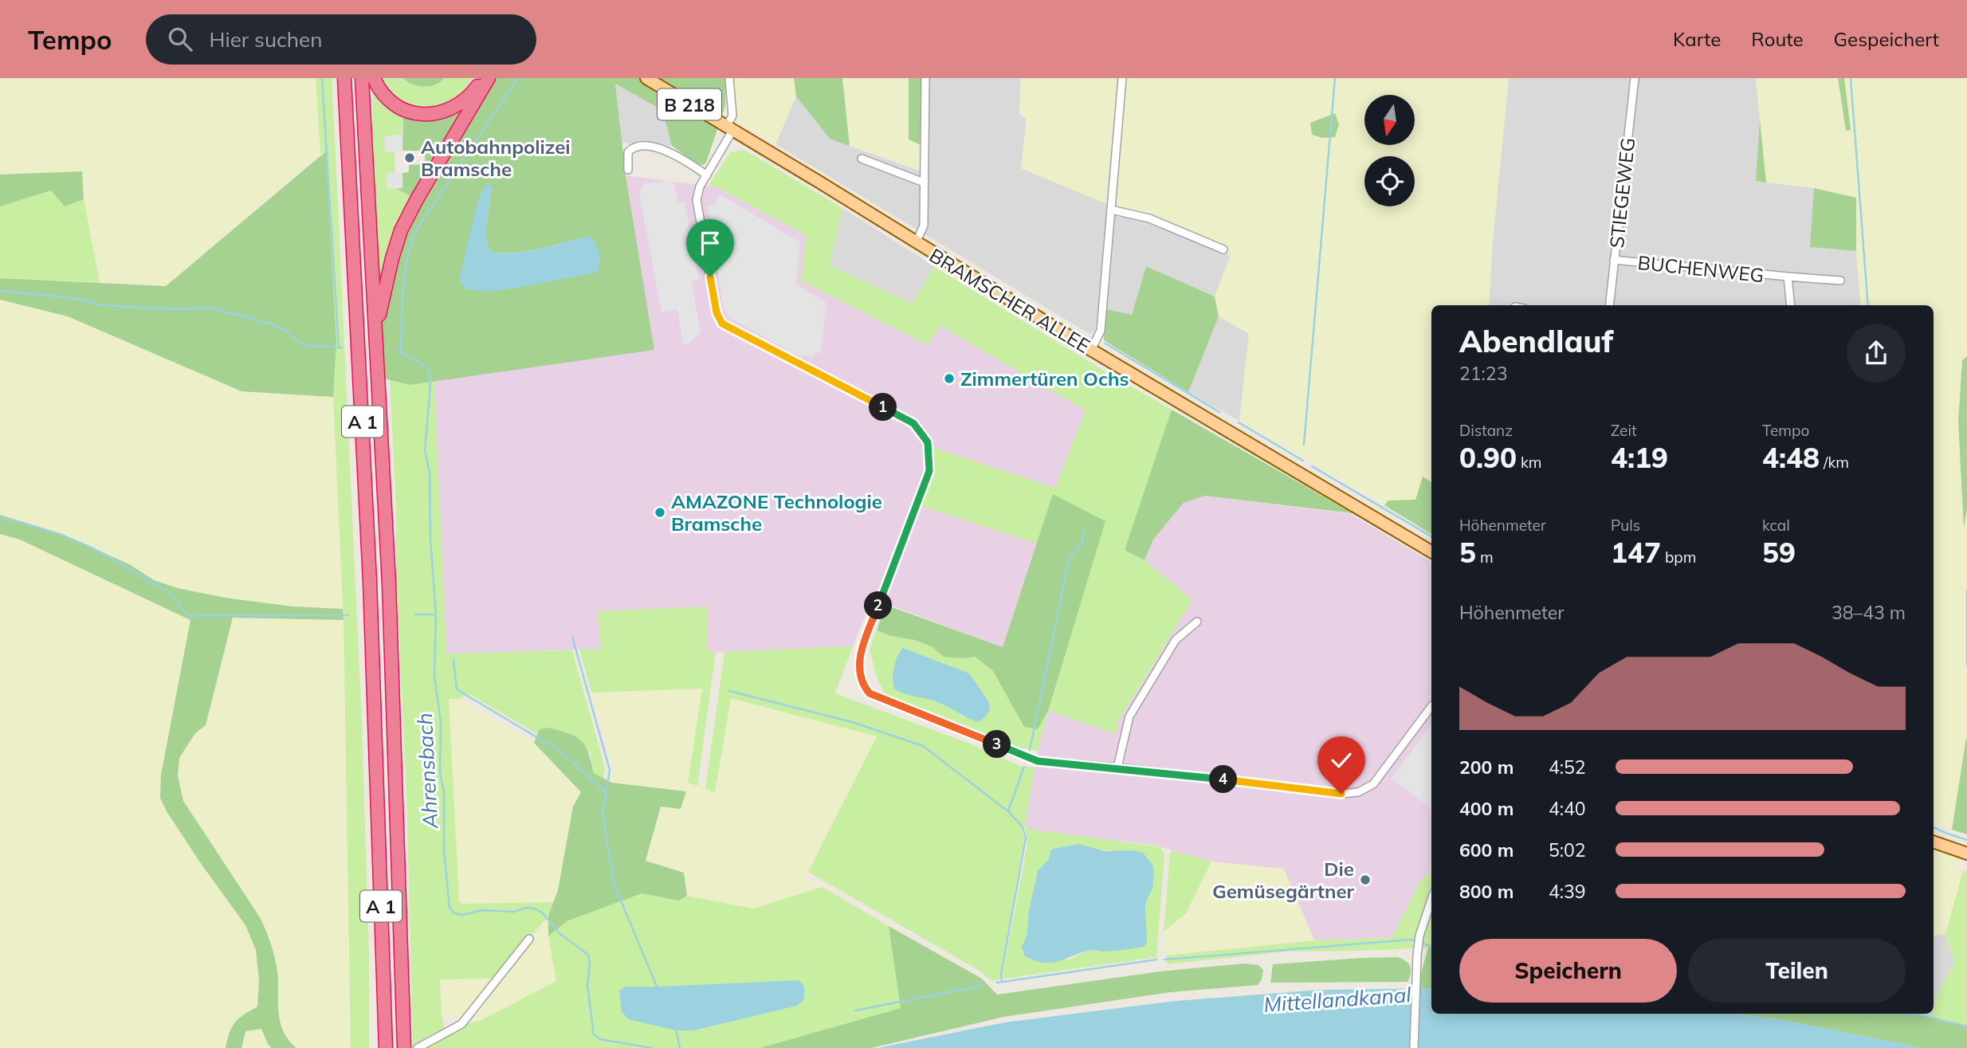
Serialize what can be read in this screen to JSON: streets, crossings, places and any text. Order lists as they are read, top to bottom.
{
  "streets": {
    "highway": ["A 1"],
    "main road": ["B 218", "BRAMSCHER ALLEE"],
    "street": ["STIEGEWEG", "BUCHENWEG"]
  },
  "crossings": [
    ["STIEGEWEG", "BUCHENWEG"]
  ],
  "water": ["Ahrensbach", "Mittellandkanal"],
  "places": [
    "Autobahnpolizei Bramsche",
    "Zimmertüren Ochs",
    "AMAZONE Technologie Bramsche",
    "Die Gemüsegärtner"
  ],
  "north": "bottom",
  "page": {
    "header": "Tempo",
    "search": "Hier suchen",
    "nav": ["Karte", "Route", "Gespeichert"],
    "heading": ["Abendlauf", "21:23"],
    "pins": [
      "1",
      "2",
      "3",
      "4"
    ],
    "stats": [
      ["Distanz", "0.90 km"],
      ["Zeit", "4:19"],
      ["Tempo", "4:48 /km"],
      ["Höhenmeter", "5 m"],
      ["Puls", "147 bpm"],
      ["kcal", "59"]
    ],
    "chart": ["Höhenmeter", "38–43 m"],
    "list": [
      {
        "name": "200 m",
        "note": "4:52"
      },
      {
        "name": "400 m",
        "note": "4:40"
      },
      {
        "name": "600 m",
        "note": "5:02"
      },
      {
        "name": "800 m",
        "note": "4:39"
      }
    ],
    "buttons": ["Speichern", "Teilen"]
  }
}
